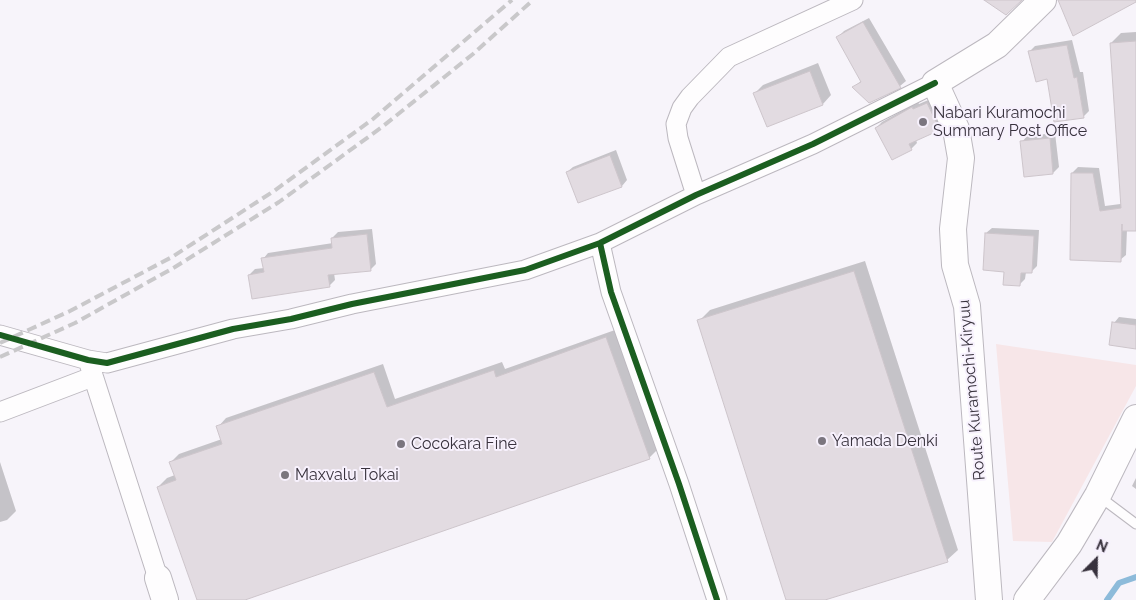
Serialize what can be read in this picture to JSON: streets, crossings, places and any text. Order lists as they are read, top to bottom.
{
  "streets": {
    "main road": ["Route Kuramochi-Kiryuu"]
  },
  "places": [
    "Nabari Kuramochi Summary Post Office",
    "Yamada Denki",
    "Cocokara Fine",
    "Maxvalu Tokai"
  ],
  "north": "top right"
}
